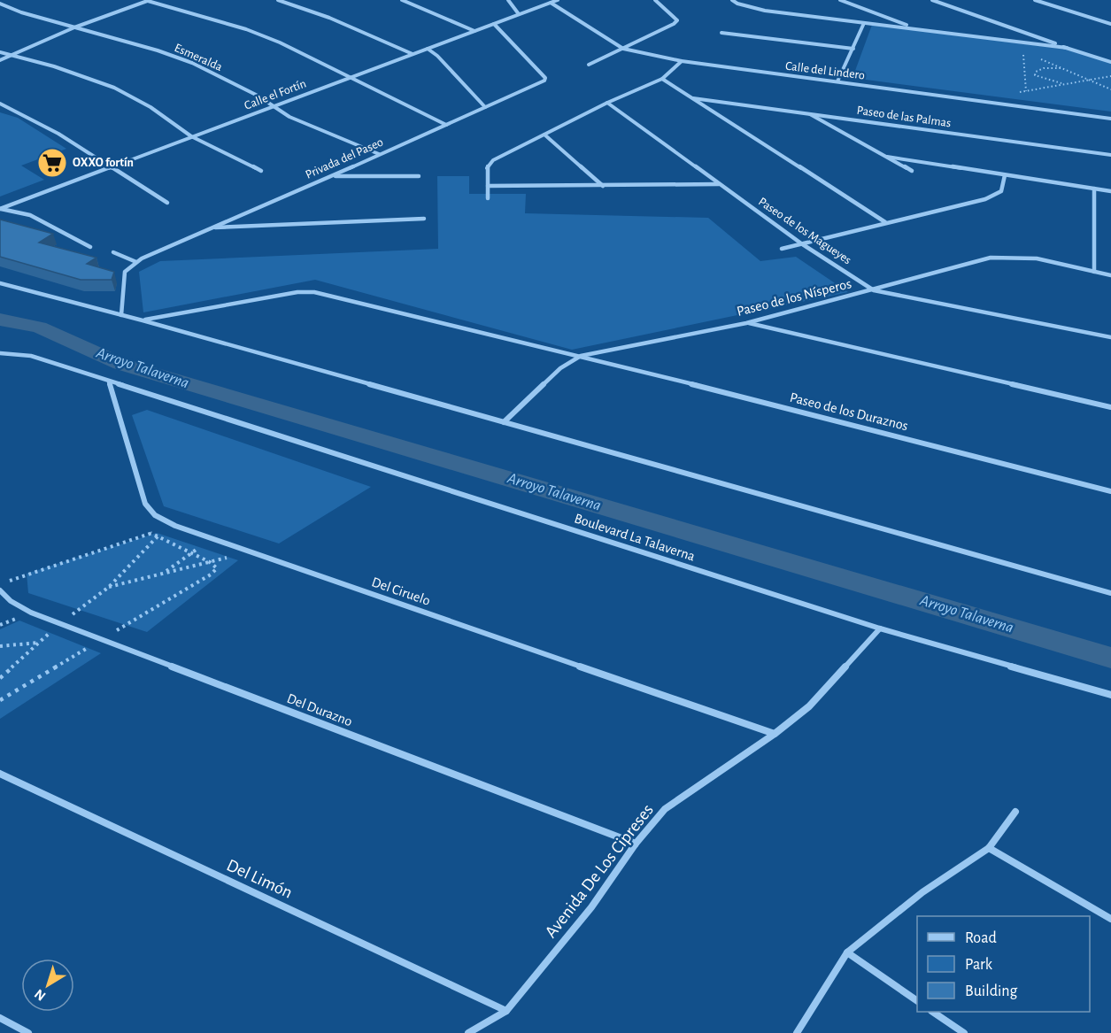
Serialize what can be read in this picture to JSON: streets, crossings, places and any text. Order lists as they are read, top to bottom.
{
  "streets": {
    "street": [
      "Esmeralda",
      "Calle del Lindero",
      "Calle el Fortín",
      "Paseo de las Palmas",
      "Privada del Paseo",
      "Paseo de los Magueyes",
      "Paseo de los Nísperos",
      "Paseo de los Duraznos",
      "Boulevard La Talaverna",
      "Del Ciruelo",
      "Del Durazno",
      "Avenida De Los Cipreses",
      "Del Limón"
    ]
  },
  "crossings": [
    ["Esmeralda", "Calle el Fortín"],
    ["Esmeralda", "Privada del Paseo"],
    ["Calle del Lindero", "Calle el Fortín"],
    ["Calle el Fortín", "Privada del Paseo"],
    ["Paseo de los Magueyes", "Paseo de los Nísperos"],
    ["Paseo de los Nísperos", "Paseo de los Duraznos"],
    ["Boulevard La Talaverna", "Del Ciruelo"],
    ["Boulevard La Talaverna", "Avenida De Los Cipreses"],
    ["Del Ciruelo", "Avenida De Los Cipreses"],
    ["Del Durazno", "Avenida De Los Cipreses"],
    ["Avenida De Los Cipreses", "Del Limón"]
  ],
  "water": ["Arroyo Talaverna"],
  "places": {
    "supermarket": ["OXXO fortín"]
  },
  "legend": ["Road", "Park", "Building"],
  "north": "bottom left"
}
